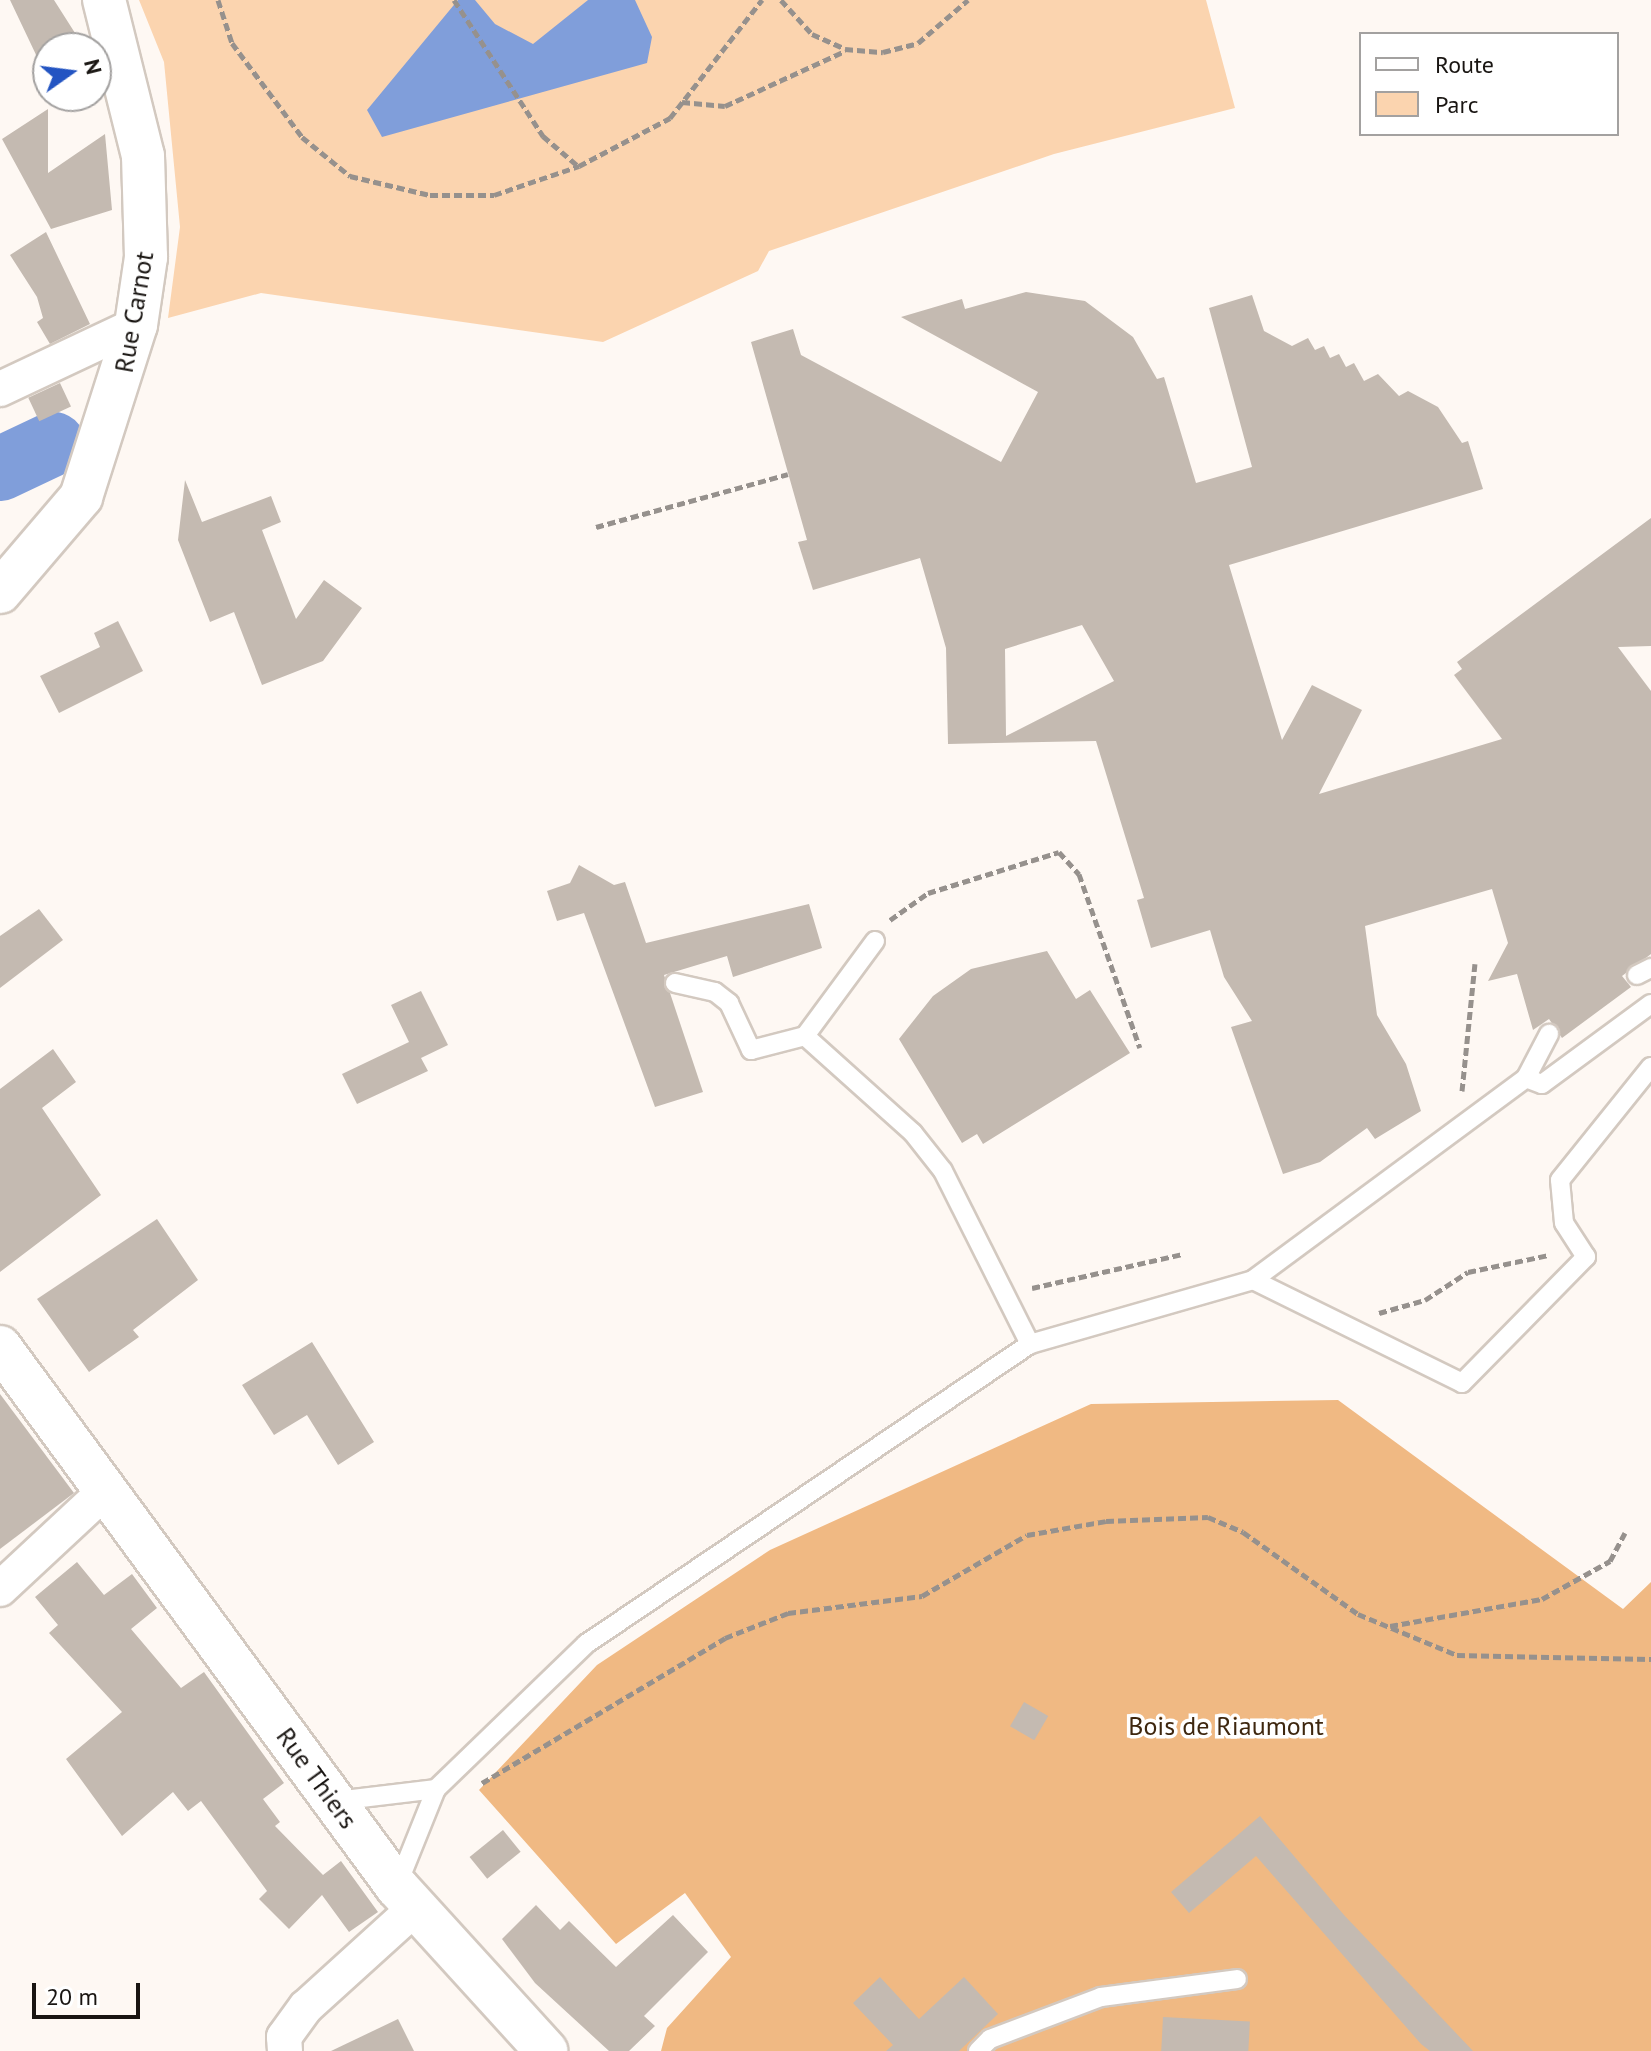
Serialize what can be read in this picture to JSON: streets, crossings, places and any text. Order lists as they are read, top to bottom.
{
  "streets": {
    "street": ["Rue Carnot", "Rue Thiers"]
  },
  "parks": ["Bois de Riaumont"],
  "legend": ["Route", "Parc"],
  "scale_bar": "20 m",
  "north": "right"
}
